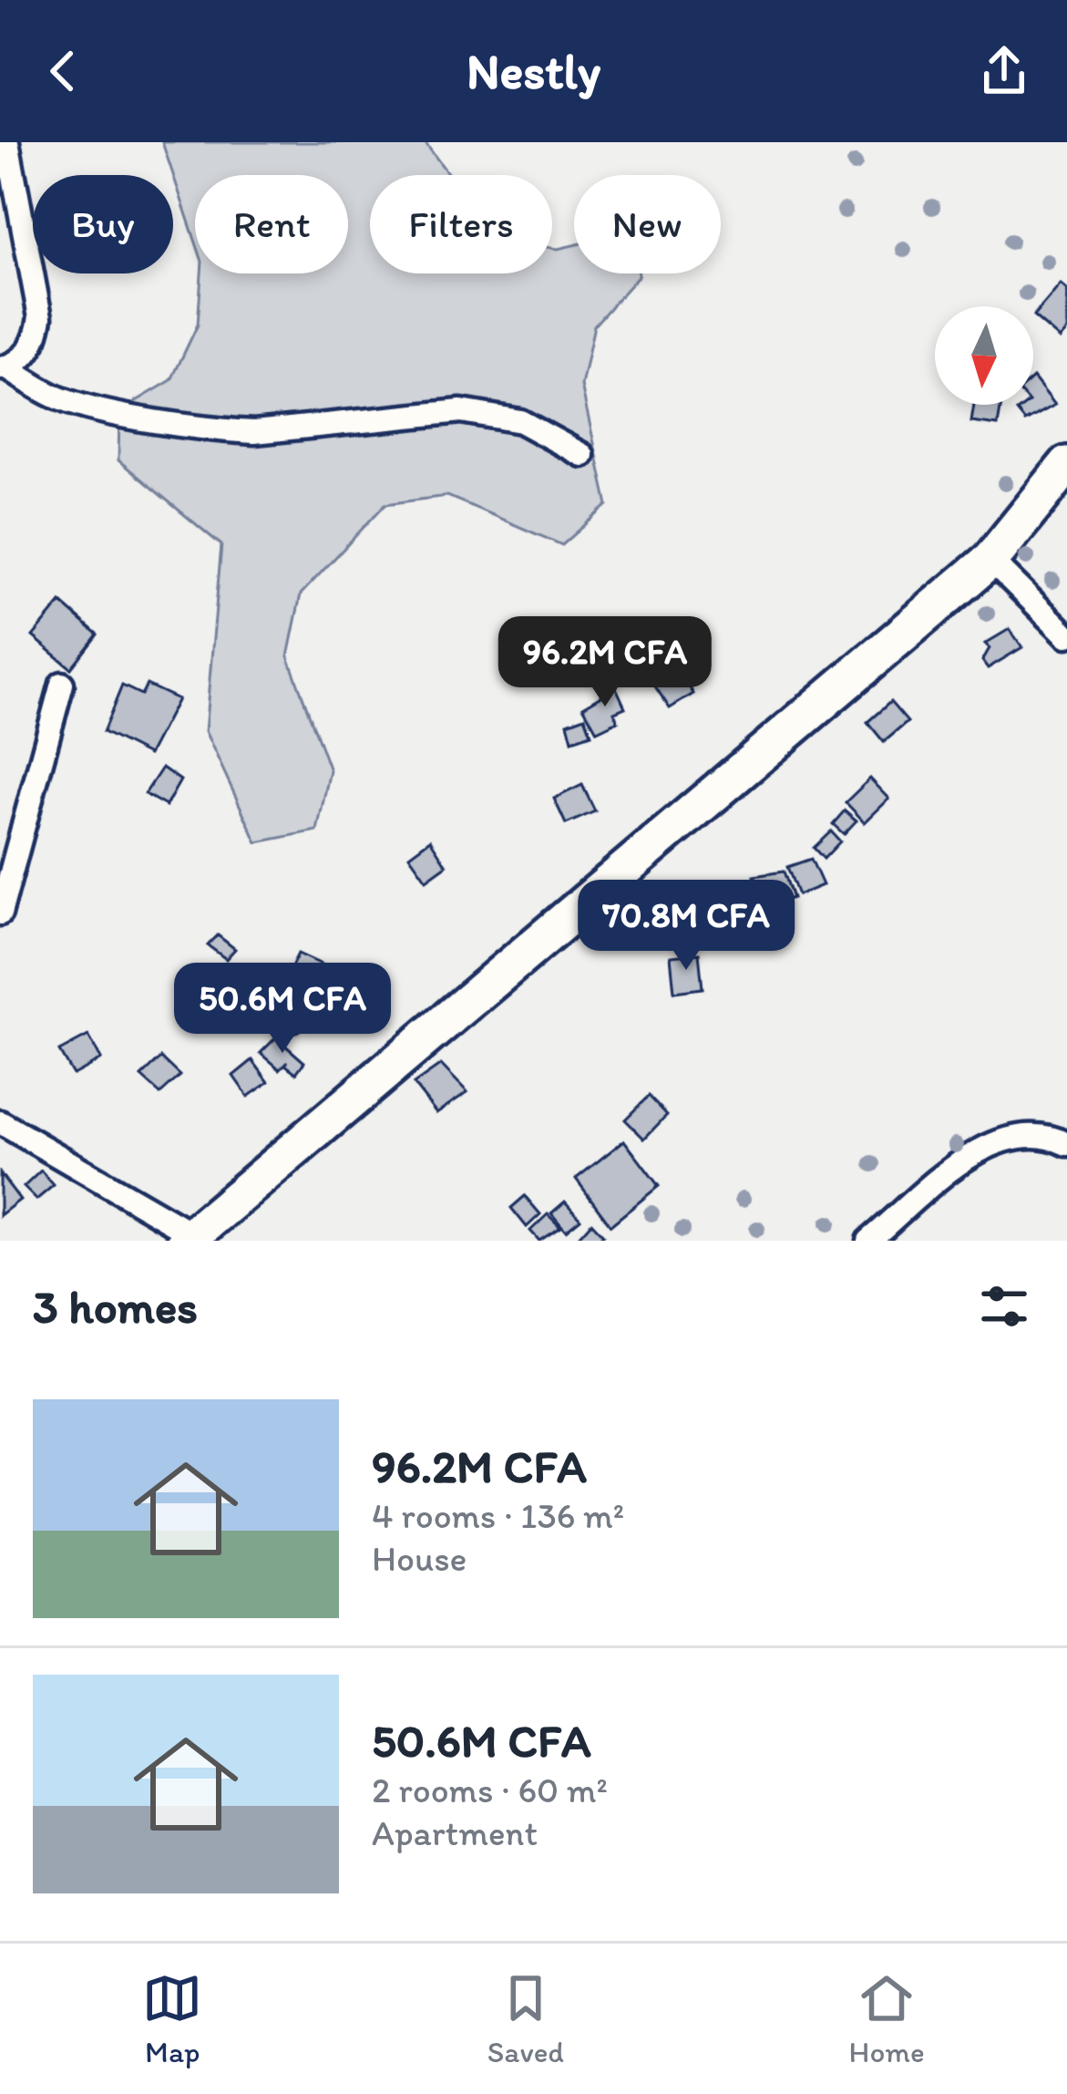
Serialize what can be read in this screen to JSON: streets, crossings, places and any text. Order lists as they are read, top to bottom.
{
  "north": "bottom",
  "page": {
    "header": "Nestly",
    "chip": [
      "Buy",
      "Rent",
      "Filters",
      "New"
    ],
    "price": ["96.2M CFA", "70.8M CFA", "50.6M CFA"],
    "heading": "3 homes",
    "list": [
      {
        "name": "96.2M CFA",
        "note": "4 rooms · 136 m² · House"
      },
      {
        "name": "50.6M CFA",
        "note": "2 rooms · 60 m² · Apartment"
      }
    ],
    "tabs": ["Map", "Saved", "Home"]
  }
}
